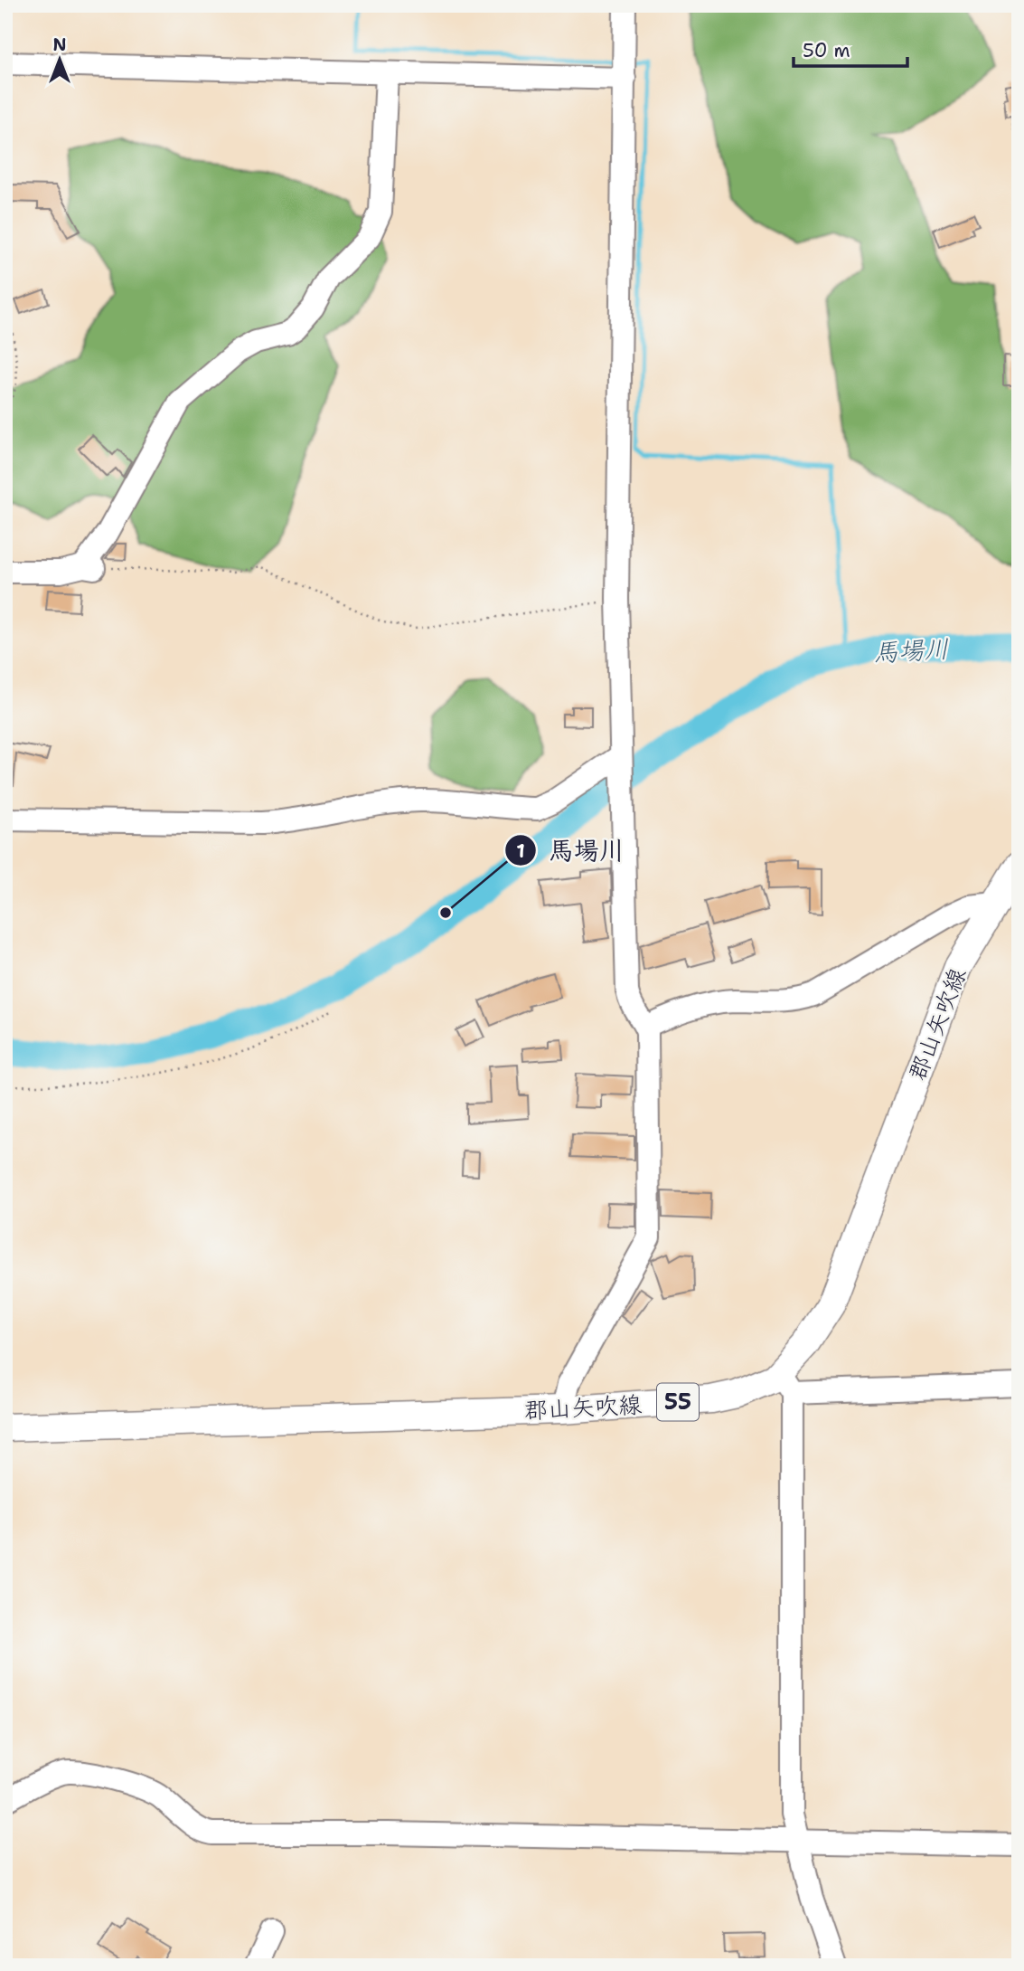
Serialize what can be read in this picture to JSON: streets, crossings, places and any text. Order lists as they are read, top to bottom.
{
  "streets": {
    "main road": ["郡山矢吹線", "55"]
  },
  "water": ["馬場川"],
  "places": ["馬場川"],
  "scale_bar": "50 m",
  "north": "top"
}
